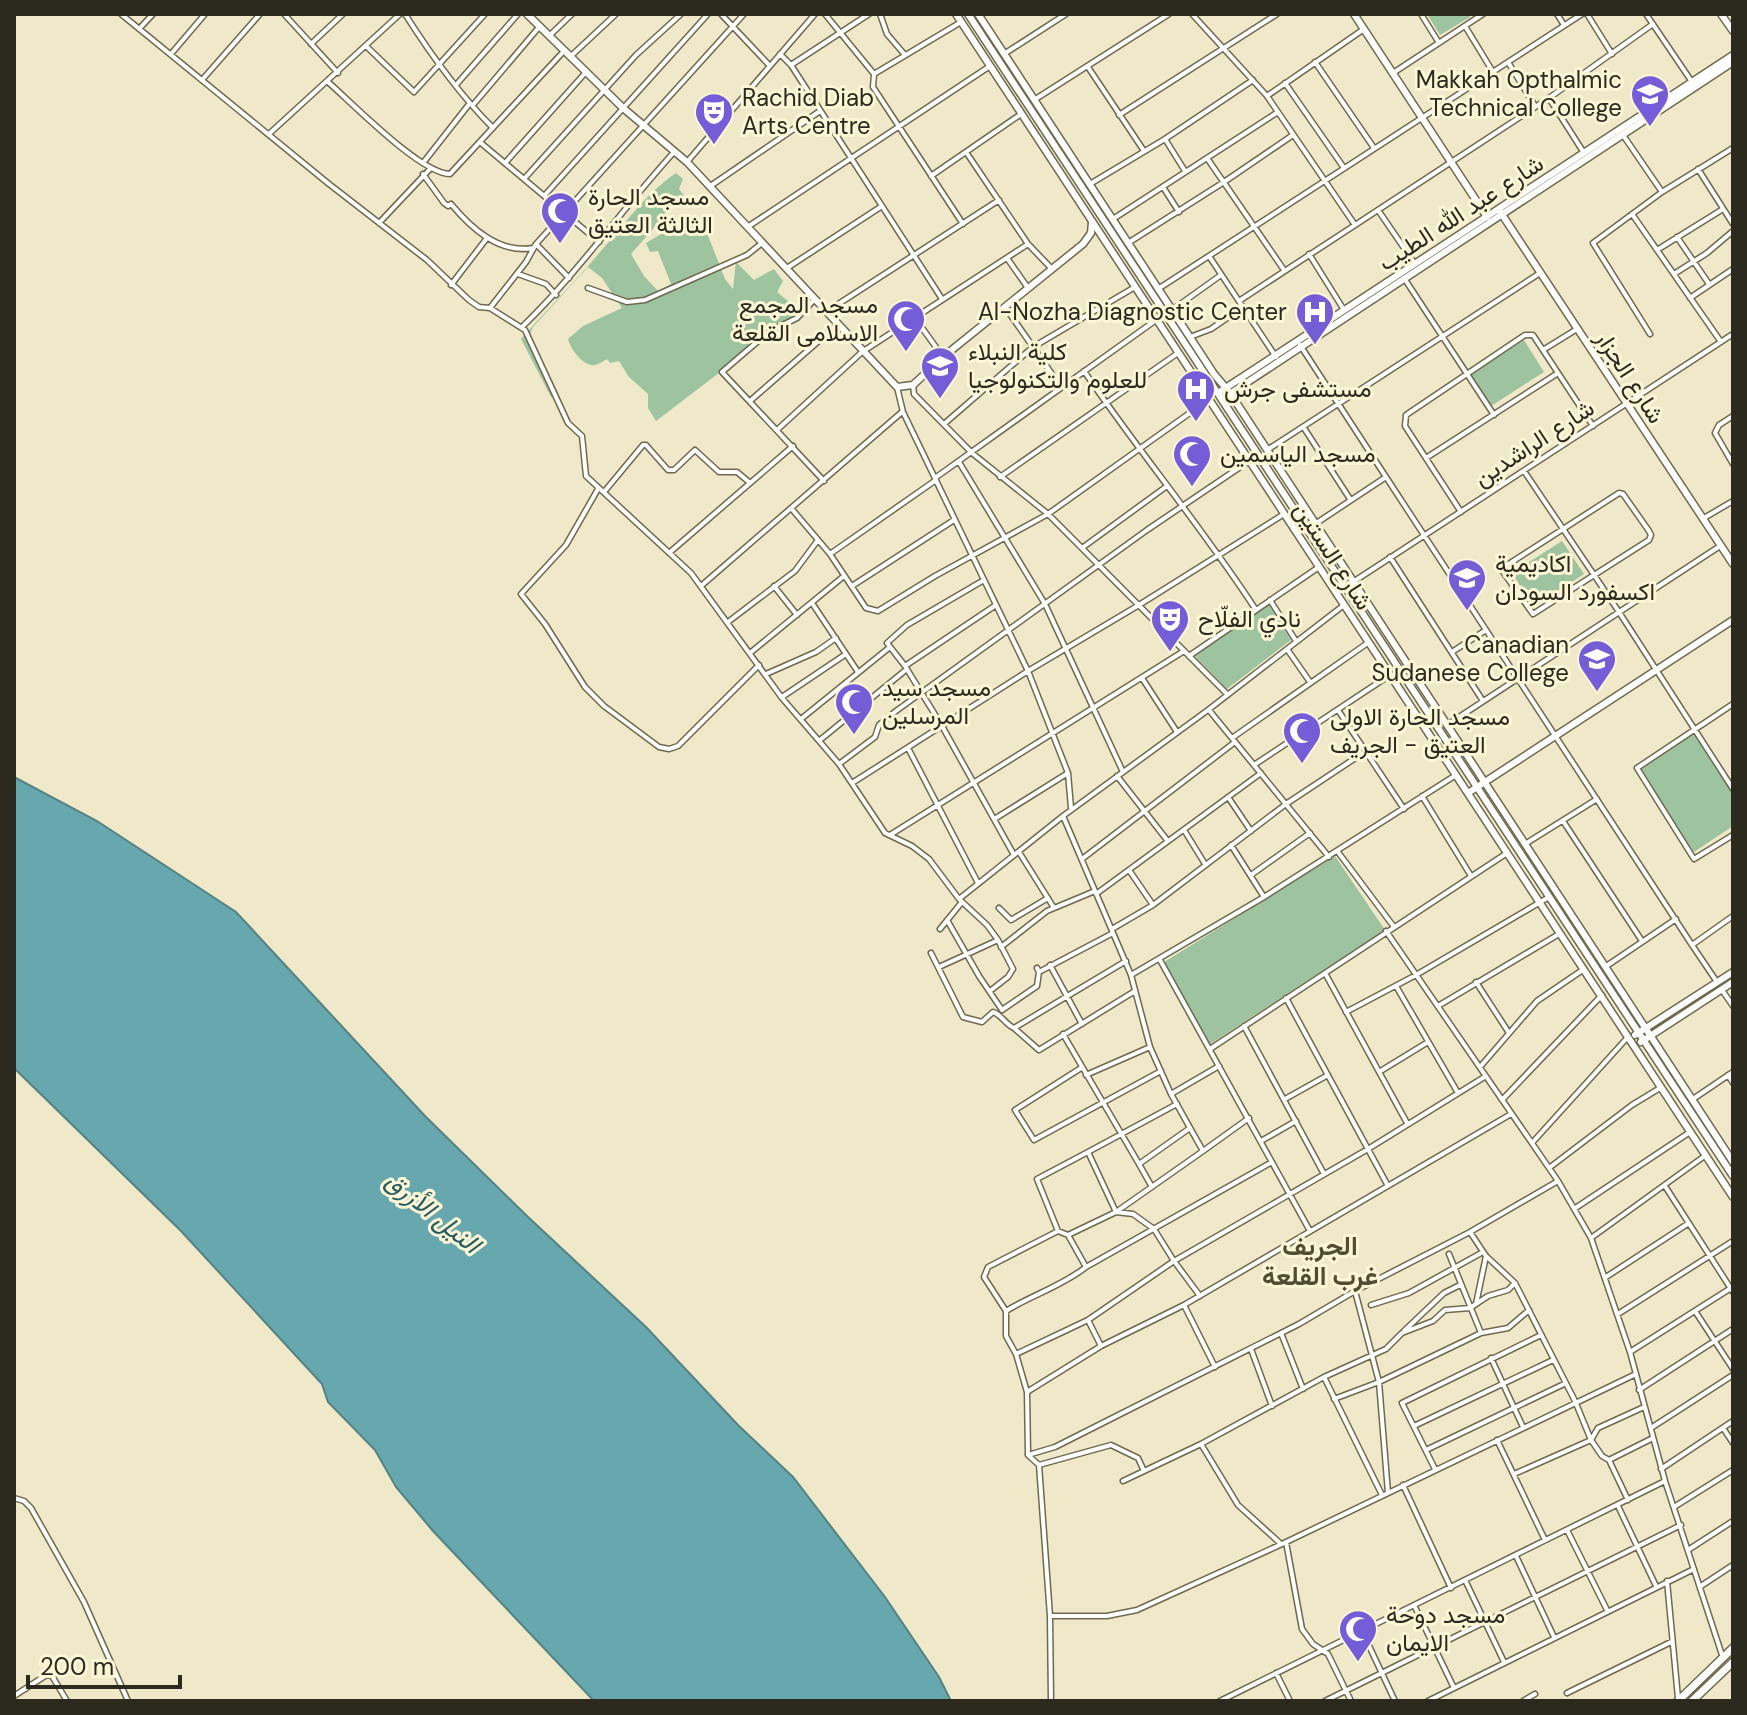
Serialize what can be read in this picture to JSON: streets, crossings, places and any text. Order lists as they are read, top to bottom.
{
  "streets": {
    "main road": ["شارع عبد الله الطيب", "شارع الجزار", "شارع الستين"],
    "street": ["شارع الراشدين"]
  },
  "crossings": [
    ["شارع عبد الله الطيب", "شارع الجزار"],
    ["شارع عبد الله الطيب", "شارع الستين"],
    ["شارع الجزار", "شارع الراشدين"]
  ],
  "districts": ["الجريف غرب القلعة"],
  "water": ["النيل الأزرق"],
  "places": {
    "school or university": [
      "Makkah Opthalmic Technical College",
      "كلية النبلاء للعلوم والتكنولوجيا",
      "اكاديمية اكسفورد السودان",
      "Canadian Sudanese College"
    ],
    "theatre": ["Rachid Diab Arts Centre", "نادي الفلّاح"],
    "mosque": [
      "مسجد الحارة الثالثة العتيق",
      "مسجد المجمع الاسلامى القلعة",
      "مسجد الياسمين",
      "مسجد سيد المرسلين",
      "مسجد الحارة الاولى العتيق - الجريف",
      "مسجد دوحة الايمان"
    ],
    "hospital": ["Al-Nozha Diagnostic Center", "مستشفى جرش"]
  },
  "scale_bar": "200 m"
}
